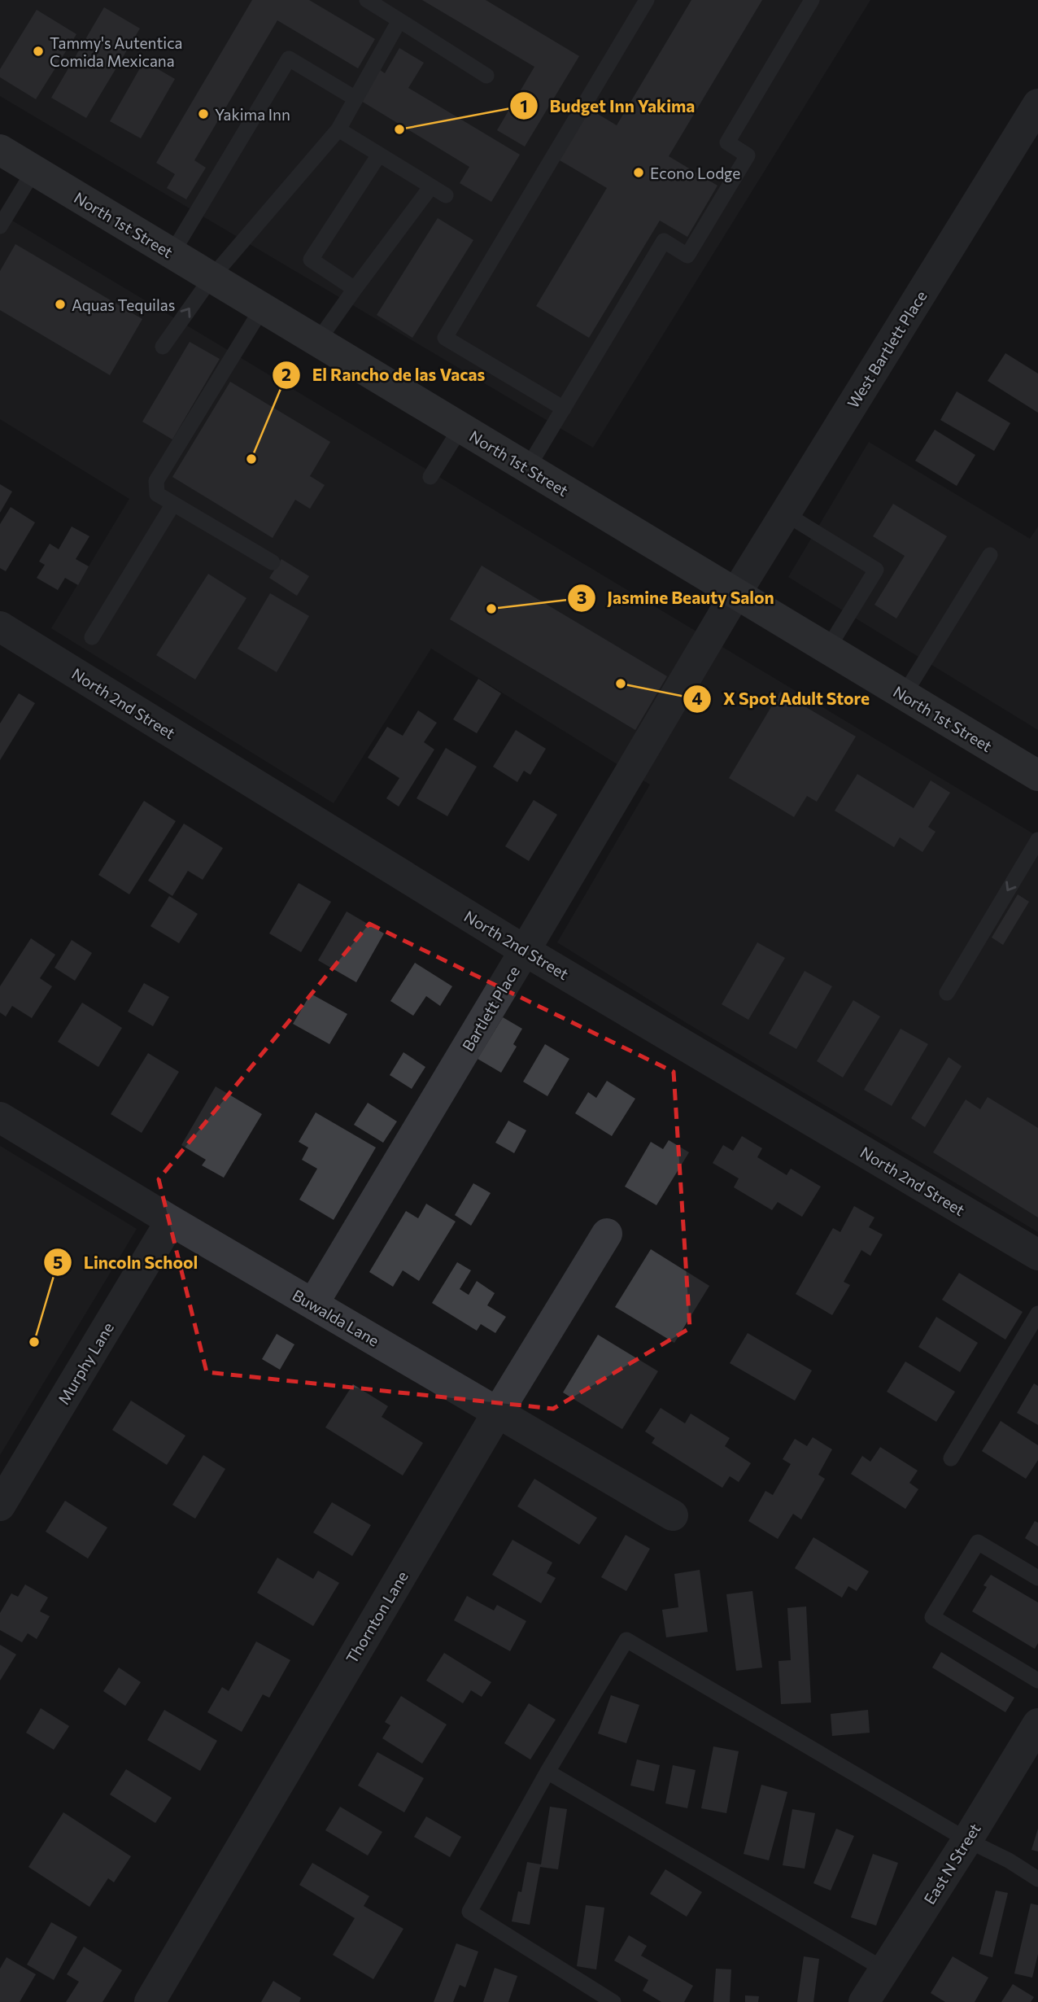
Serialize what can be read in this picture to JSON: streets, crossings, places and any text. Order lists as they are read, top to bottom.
{
  "streets": {
    "main road": ["North 1st Street"],
    "street": [
      "West Bartlett Place",
      "North 2nd Street",
      "Bartlett Place",
      "Buwalda Lane",
      "Murphy Lane",
      "Thornton Lane",
      "East N Street"
    ]
  },
  "crossings": [
    ["North 1st Street", "West Bartlett Place"],
    ["North 1st Street", "Bartlett Place"],
    ["West Bartlett Place", "Bartlett Place"],
    ["North 2nd Street", "Bartlett Place"],
    ["Bartlett Place", "Buwalda Lane"],
    ["Buwalda Lane", "Murphy Lane"],
    ["Buwalda Lane", "Thornton Lane"]
  ],
  "places": [
    "Tammy's Autentica Comida Mexicana",
    "Yakima Inn",
    "Budget Inn Yakima",
    "Econo Lodge",
    "Aquas Tequilas",
    "El Rancho de las Vacas",
    "Jasmine Beauty Salon",
    "X Spot Adult Store",
    "Lincoln School"
  ]
}
